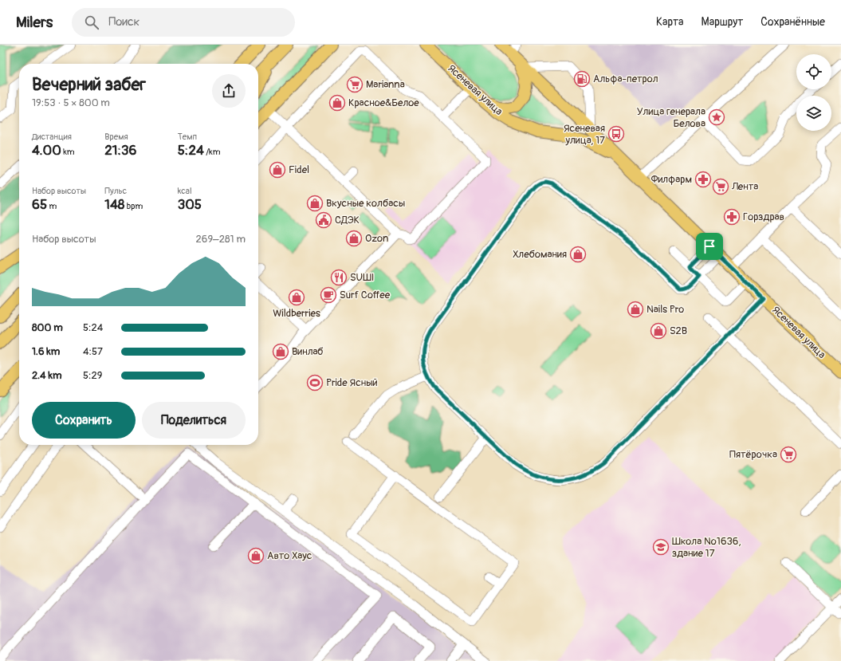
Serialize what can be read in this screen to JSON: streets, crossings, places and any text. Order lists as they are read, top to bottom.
{
  "streets": {
    "main road": ["Ясеневая улица"]
  },
  "places": {
    "fuel station": ["Альфа-петрол"],
    "supermarket": ["Marianna", "Лента", "Пятёрочка"],
    "shop": [
      "Красное&Белое",
      "Fidel",
      "Вкусные колбасы",
      "Ozon",
      "Хлебомания",
      "Wildberries",
      "Nails Pro",
      "S2B",
      "Винлаб",
      "Авто Хаус"
    ],
    "place": ["Улица генерала Белова"],
    "bus stop": ["Ясеневая улица, 17"],
    "pharmacy": ["Филфарм", "Горздрав"],
    "public building": ["СДЭК"],
    "restaurant": ["SUШI"],
    "cafe": ["Surf Coffee"],
    "sports": ["Pride Ясный"],
    "school or university": ["Школа №1636, здание 17"]
  },
  "page": {
    "header": "Milers",
    "search": "Поиск",
    "nav": ["Карта", "Маршрут", "Сохранённые"],
    "heading": ["Вечерний забег", "19:53 · 5 × 800 m"],
    "stats": [
      ["Дистанция", "4.00 km"],
      ["Время", "21:36"],
      ["Темп", "5:24 /km"],
      ["Набор высоты", "65 m"],
      ["Пульс", "148 bpm"],
      ["kcal", "305"]
    ],
    "chart": ["Набор высоты", "269–281 m"],
    "list": [
      {
        "name": "800 m",
        "note": "5:24"
      },
      {
        "name": "1.6 km",
        "note": "4:57"
      },
      {
        "name": "2.4 km",
        "note": "5:29"
      }
    ],
    "buttons": ["Сохранить", "Поделиться"]
  }
}
